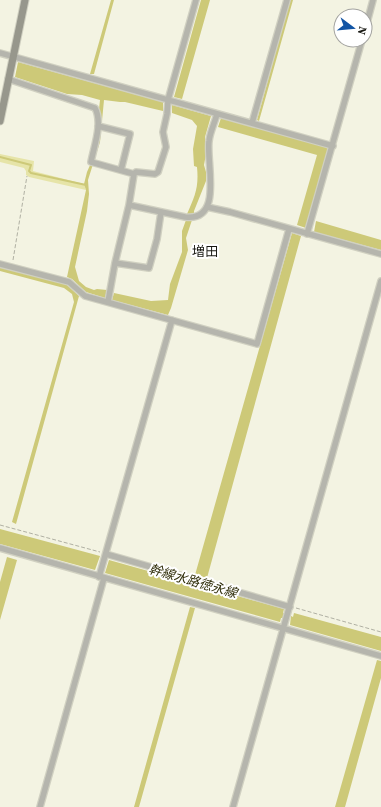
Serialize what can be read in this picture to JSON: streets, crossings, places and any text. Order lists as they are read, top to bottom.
{
  "districts": ["増田"],
  "water": ["幹線水路徳永線"],
  "north": "right"
}
